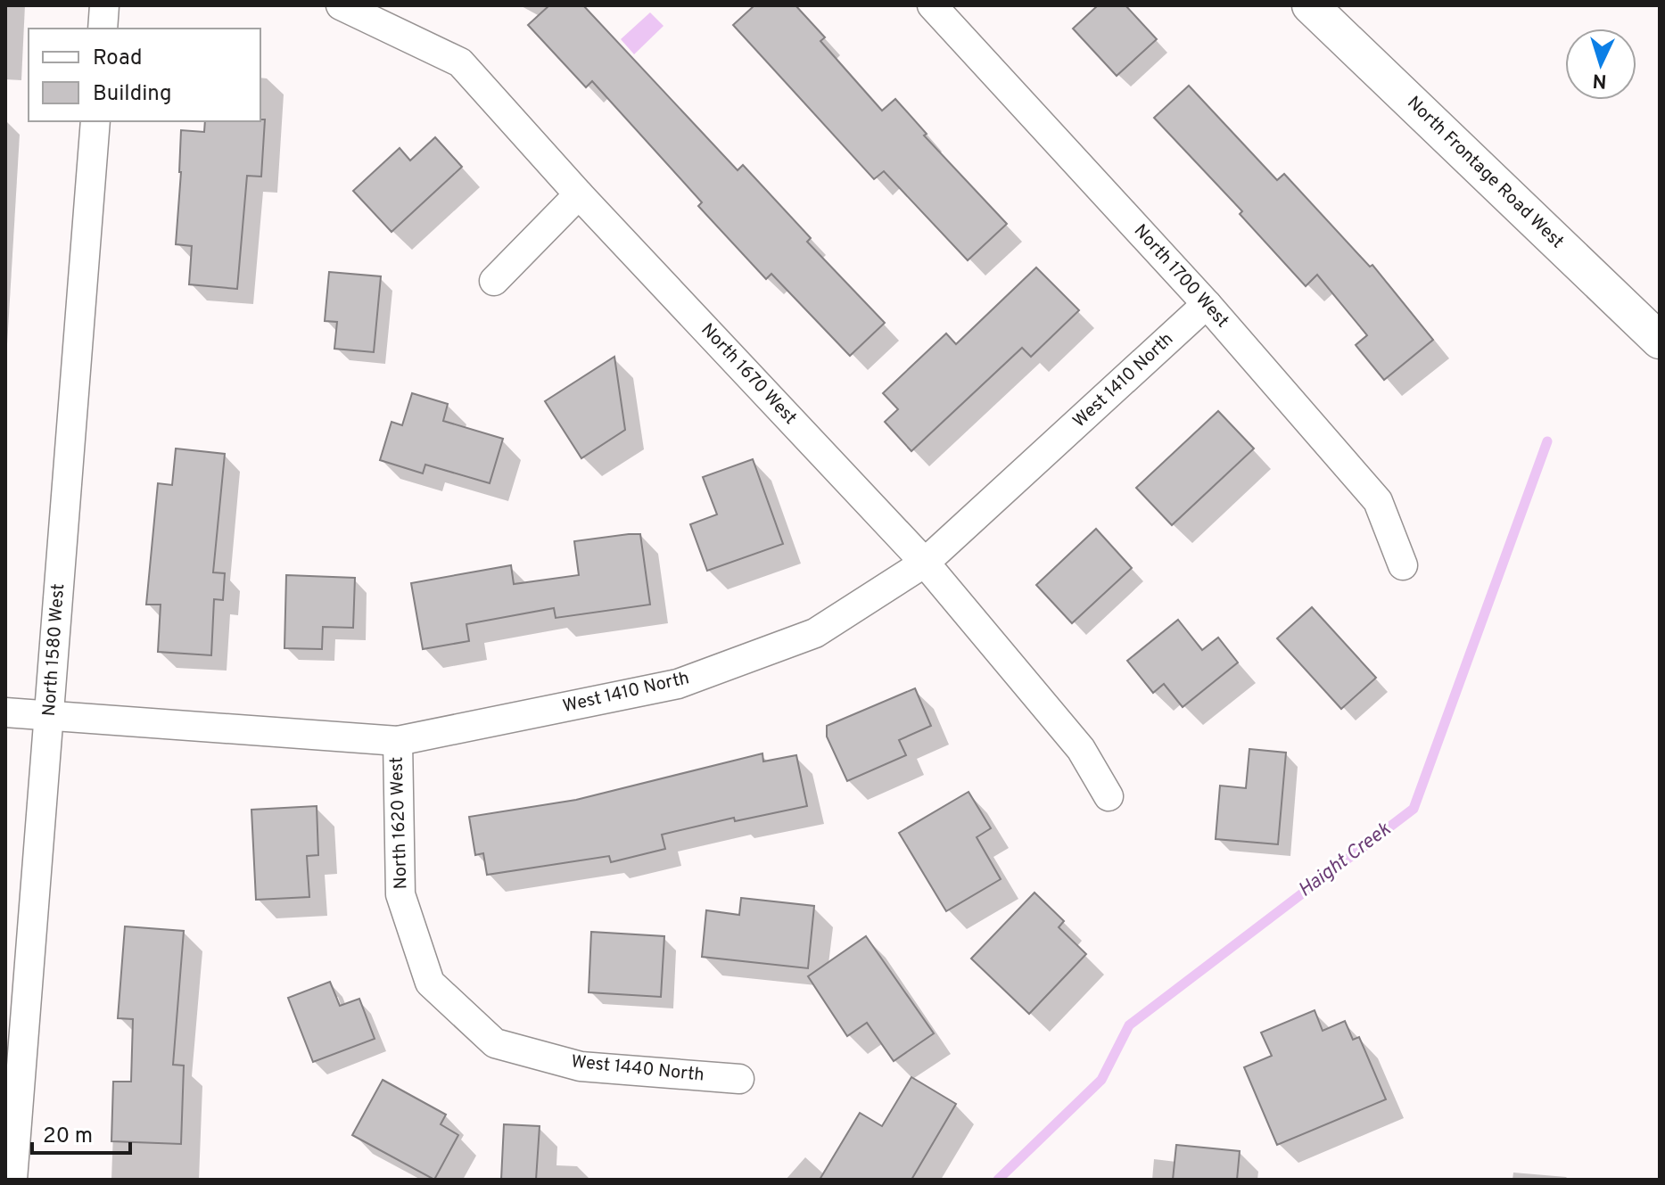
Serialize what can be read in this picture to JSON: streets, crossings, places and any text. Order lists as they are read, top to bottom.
{
  "streets": {
    "street": [
      "North Frontage Road West",
      "North 1700 West",
      "North 1670 West",
      "West 1410 North",
      "North 1580 West",
      "North 1620 West",
      "West 1440 North"
    ]
  },
  "crossings": [
    ["North 1700 West", "West 1410 North"],
    ["North 1670 West", "West 1410 North"],
    ["West 1410 North", "North 1580 West"],
    ["West 1410 North", "North 1620 West"],
    ["North 1620 West", "West 1440 North"]
  ],
  "water": ["Haight Creek"],
  "legend": ["Road", "Building"],
  "scale_bar": "20 m",
  "north": "bottom"
}
